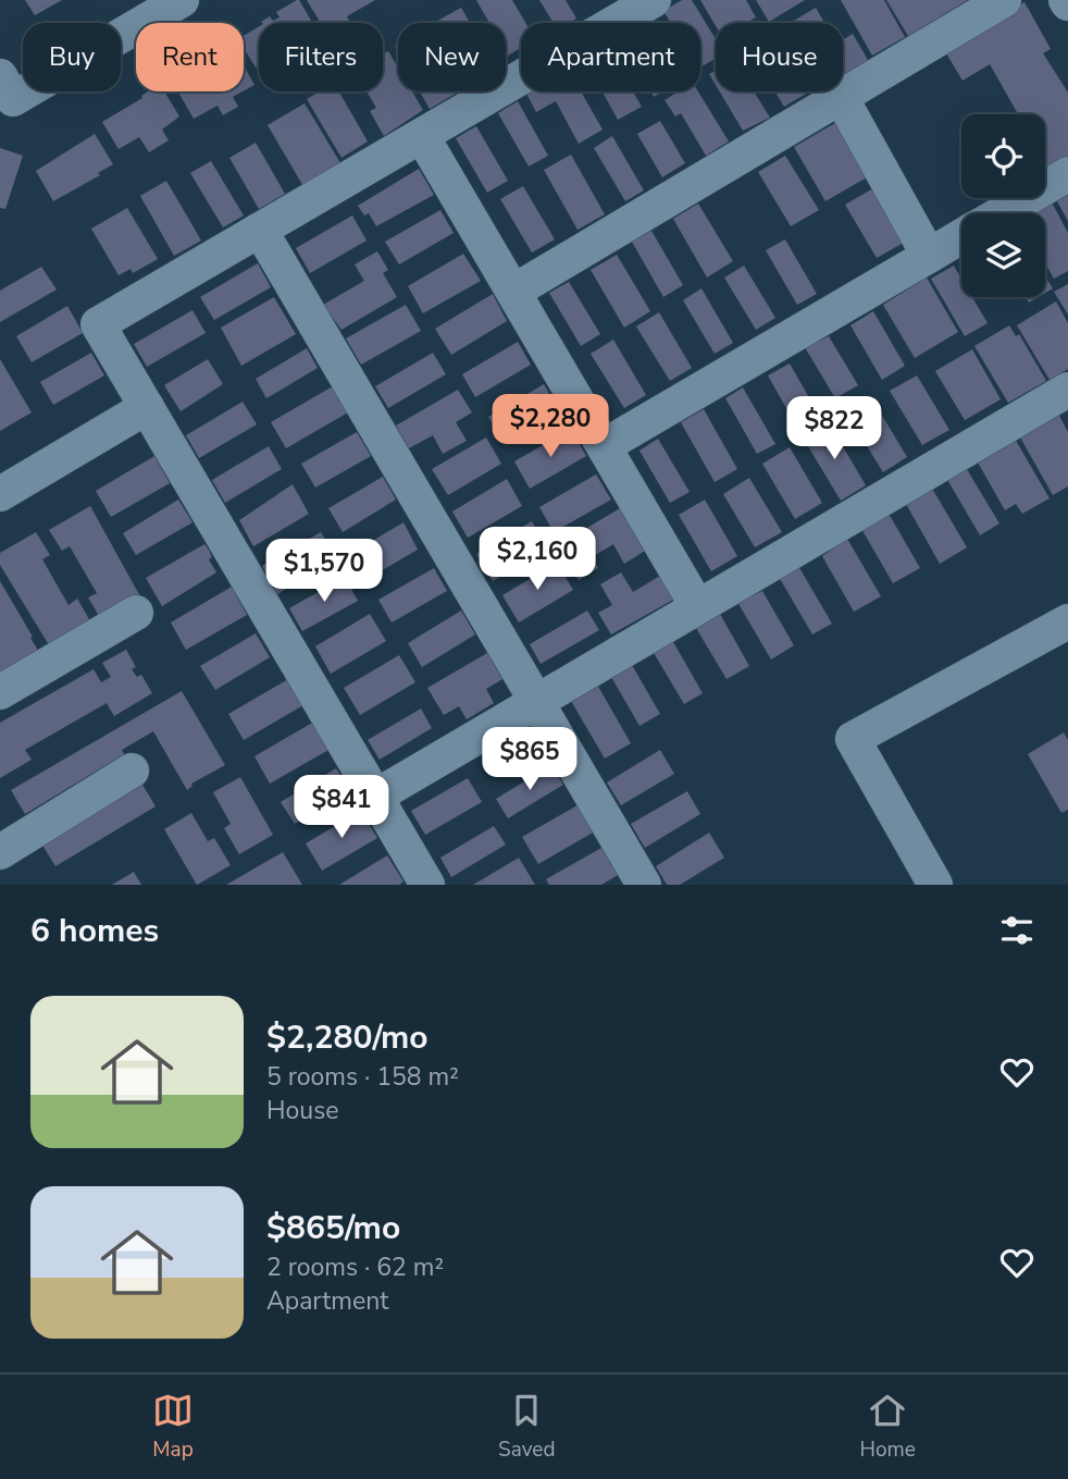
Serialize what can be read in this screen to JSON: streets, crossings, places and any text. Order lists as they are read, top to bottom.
{
  "page": {
    "chip": [
      "Buy",
      "Rent",
      "Filters",
      "New",
      "Apartment",
      "House"
    ],
    "price": [
      "$2,280",
      "$822",
      "$2,160",
      "$1,570",
      "$865",
      "$841"
    ],
    "heading": "6 homes",
    "list": [
      {
        "name": "$2,280/mo",
        "note": "5 rooms · 158 m² · House"
      },
      {
        "name": "$865/mo",
        "note": "2 rooms · 62 m² · Apartment"
      }
    ],
    "tabs": ["Map", "Saved", "Home"]
  }
}
